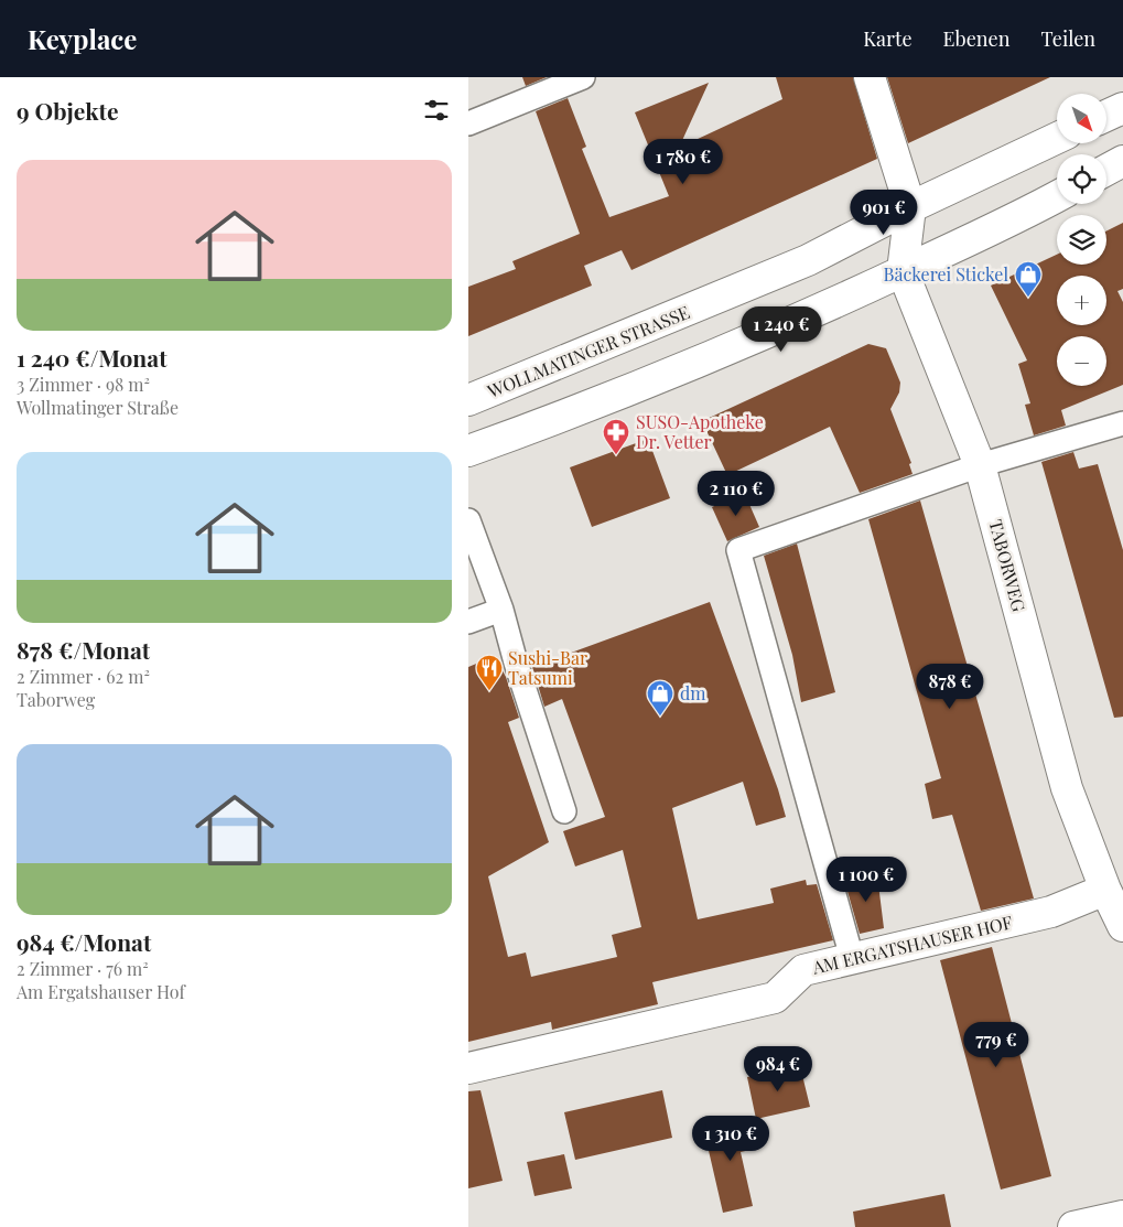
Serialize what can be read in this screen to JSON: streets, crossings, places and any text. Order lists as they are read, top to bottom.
{
  "streets": {
    "street": ["WOLLMATINGER STRASSE", "TABORWEG", "AM ERGATSHAUSER HOF"]
  },
  "crossings": [
    ["WOLLMATINGER STRASSE", "TABORWEG"],
    ["TABORWEG", "AM ERGATSHAUSER HOF"]
  ],
  "places": {
    "shop": ["Bäckerei Stickel", "dm"],
    "pharmacy": ["SUSO-Apotheke Dr. Vetter"],
    "restaurant": ["Sushi-Bar Tatsumi"]
  },
  "north": "bottom right",
  "page": {
    "header": "Keyplace",
    "nav": ["Karte", "Ebenen", "Teilen"],
    "heading": "9 Objekte",
    "map_buttons": ["+", "−"],
    "price": [
      "1 780 €",
      "901 €",
      "1 240 €",
      "2 110 €",
      "878 €",
      "1 100 €",
      "779 €",
      "984 €",
      "1 310 €"
    ],
    "list": [
      {
        "name": "1 240 €/Monat",
        "note": "3 Zimmer · 98 m² · Wollmatinger Straße"
      },
      {
        "name": "878 €/Monat",
        "note": "2 Zimmer · 62 m² · Taborweg"
      },
      {
        "name": "984 €/Monat",
        "note": "2 Zimmer · 76 m² · Am Ergatshauser Hof"
      }
    ]
  }
}
